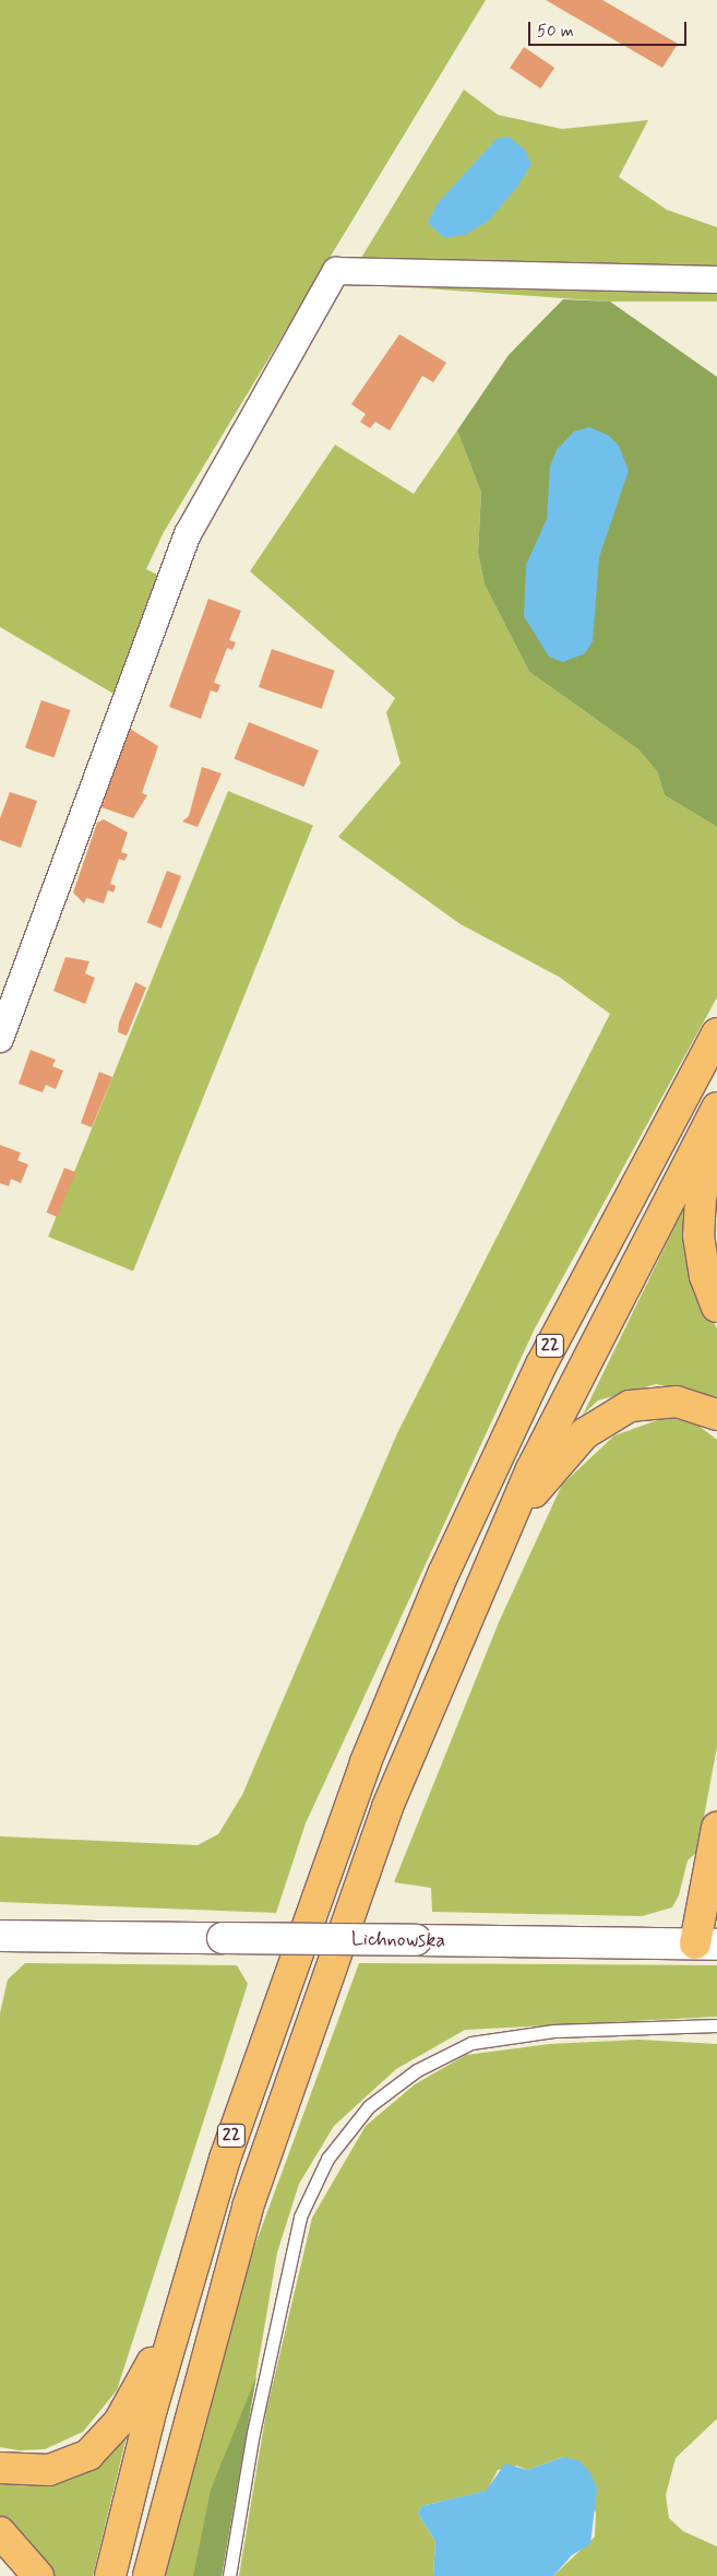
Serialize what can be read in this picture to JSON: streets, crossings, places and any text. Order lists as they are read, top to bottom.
{
  "streets": {
    "main road": ["22"],
    "street": ["Lichnowska"]
  },
  "scale_bar": "50 m"
}
